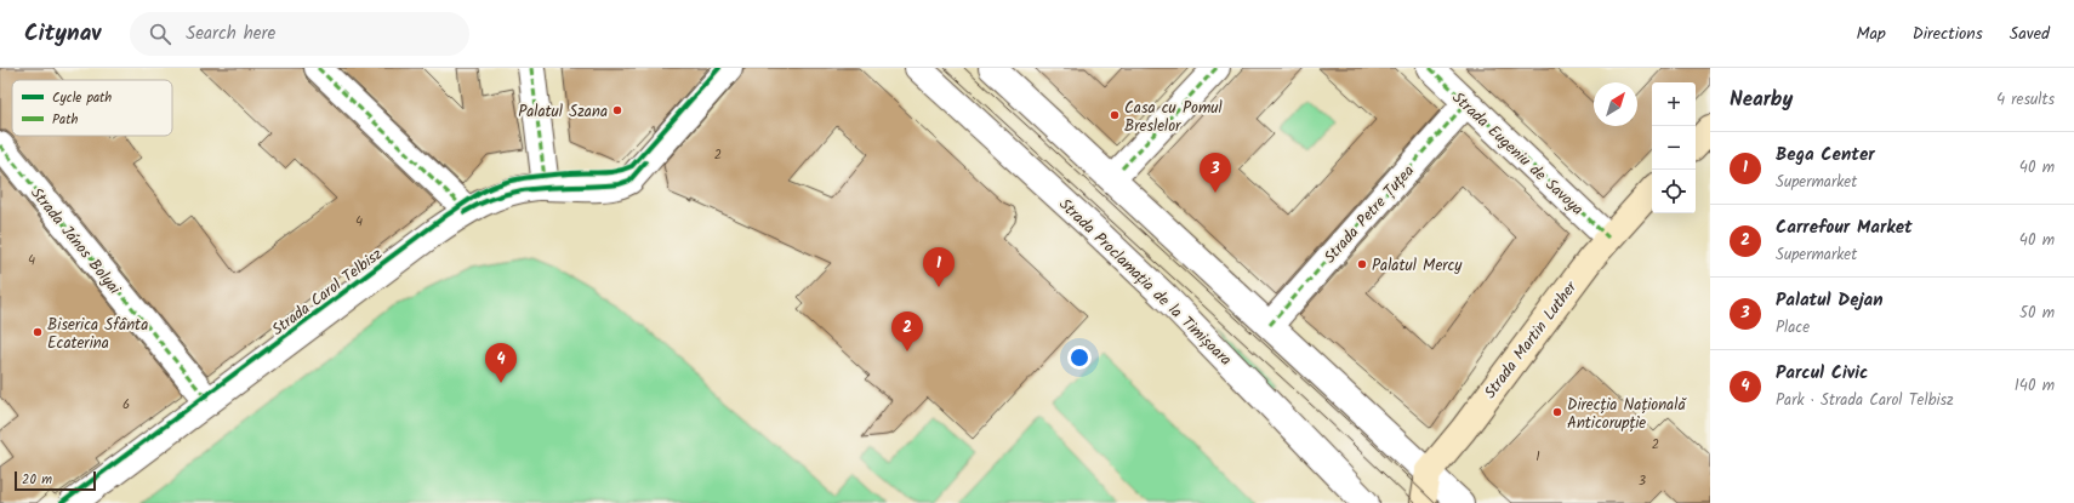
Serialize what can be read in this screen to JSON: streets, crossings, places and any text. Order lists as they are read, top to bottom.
{
  "streets": {
    "main road": ["Strada Martin Luther"],
    "street": [
      "Strada Eugeniu de Savoya",
      "Strada Petre Țuțea",
      "Strada János Bolyai",
      "Strada Proclamația de la Timișoara",
      "Strada Carol Telbisz"
    ]
  },
  "crossings": [
    ["Strada Eugeniu de Savoya", "Strada Petre Țuțea"],
    ["Strada Eugeniu de Savoya", "Strada Martin Luther"],
    ["Strada János Bolyai", "Strada Carol Telbisz"]
  ],
  "places": [
    "Palatul Szana",
    "Casa cu Pomul Breslelor",
    "Palatul Mercy",
    "Biserica Sfânta Ecaterina",
    "Direcția Națională Anticorupție"
  ],
  "house_numbers": [
    "2",
    "4",
    "4",
    "6",
    "2",
    "1",
    "3"
  ],
  "legend": ["Cycle path", "Path"],
  "scale_bar": "20 m",
  "north": "top right",
  "page": {
    "header": "Citynav",
    "search": "Search here",
    "nav": ["Map", "Directions", "Saved"],
    "heading": ["Nearby", "4 results"],
    "map_buttons": ["+", "−"],
    "list": [
      {
        "mark": "1",
        "name": "Bega Center",
        "note": "Supermarket",
        "value": "40 m"
      },
      {
        "mark": "2",
        "name": "Carrefour Market",
        "note": "Supermarket",
        "value": "40 m"
      },
      {
        "mark": "3",
        "name": "Palatul Dejan",
        "note": "Place",
        "value": "50 m"
      },
      {
        "mark": "4",
        "name": "Parcul Civic",
        "note": "Park · Strada Carol Telbisz",
        "value": "140 m"
      }
    ],
    "pins": [
      "3",
      "1",
      "2",
      "4"
    ],
    "scale": "20 m"
  }
}
